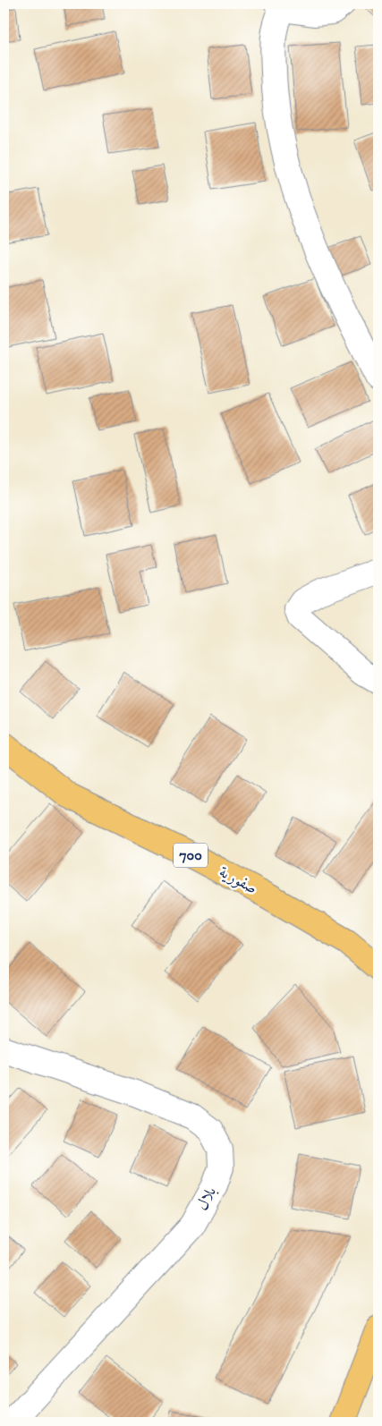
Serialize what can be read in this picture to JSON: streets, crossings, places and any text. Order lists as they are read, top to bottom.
{
  "streets": {
    "main road": ["700", "صفورية"],
    "street": ["بلال"]
  }
}
